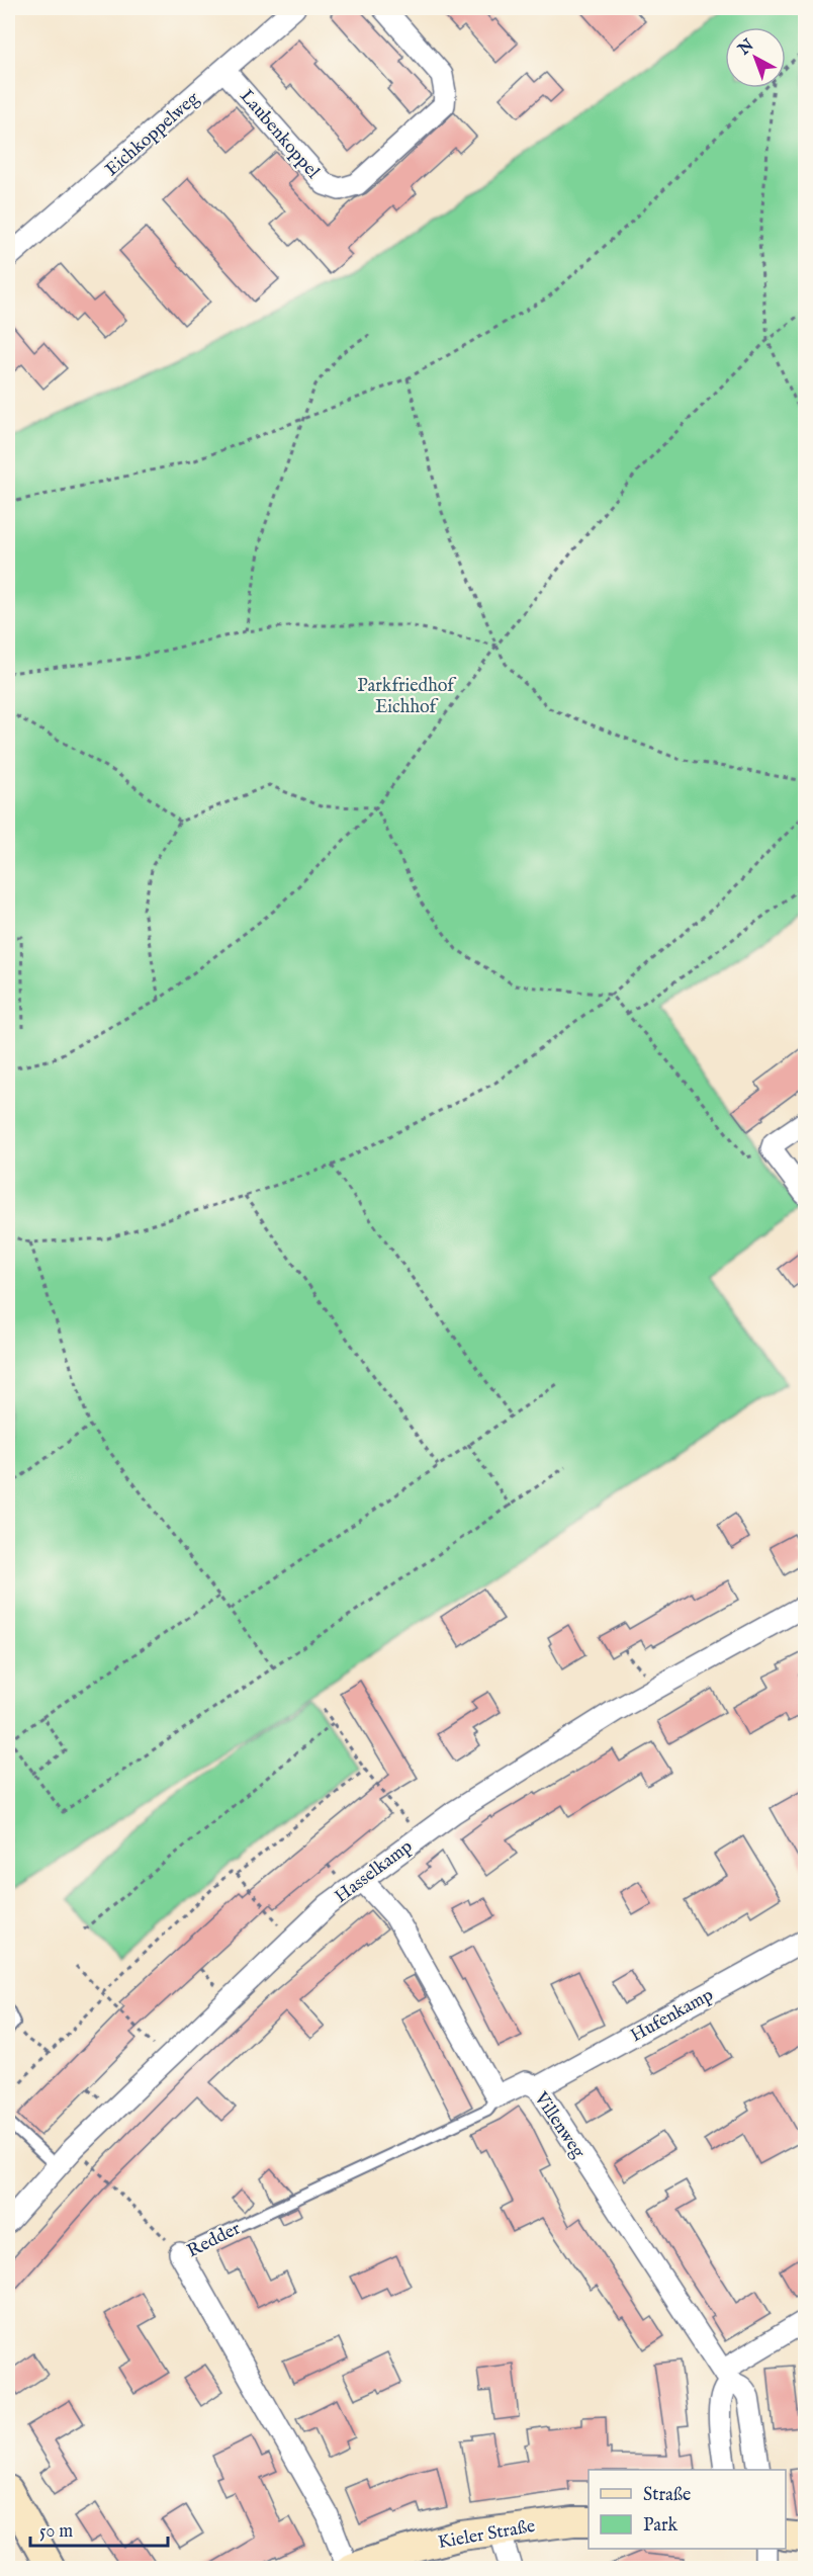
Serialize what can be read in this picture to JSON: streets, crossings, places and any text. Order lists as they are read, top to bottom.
{
  "streets": {
    "main road": ["Kieler Straße"],
    "street": [
      "Eichkoppelweg",
      "Laubenkoppel",
      "Hasselkamp",
      "Hufenkamp",
      "Villenweg",
      "Redder"
    ]
  },
  "crossings": [
    ["Eichkoppelweg", "Laubenkoppel"],
    ["Hufenkamp", "Villenweg"],
    ["Villenweg", "Redder"],
    ["Redder", "Kieler Straße"]
  ],
  "parks": ["Parkfriedhof Eichhof"],
  "legend": ["Straße", "Park"],
  "scale_bar": "50 m",
  "north": "top left"
}
